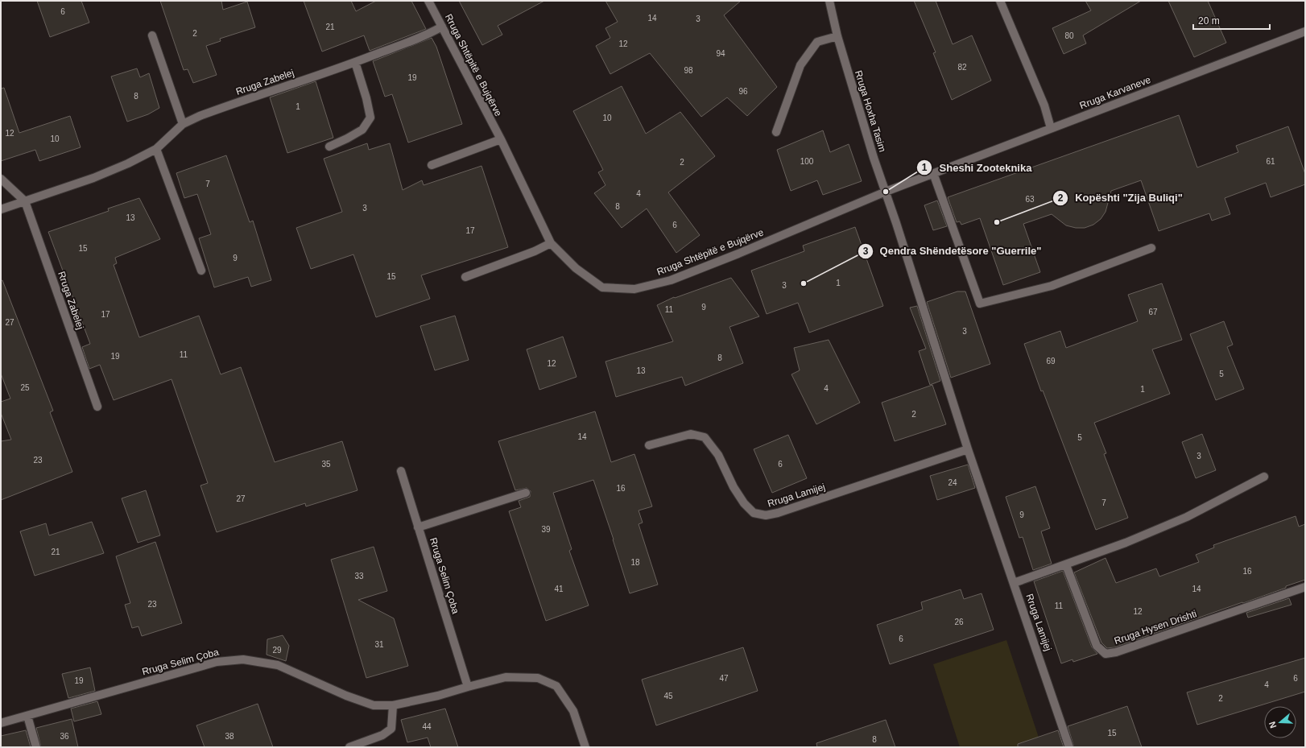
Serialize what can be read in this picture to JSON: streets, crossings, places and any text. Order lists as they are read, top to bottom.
{
  "streets": {
    "street": [
      "Rruga Shtëpitë e Bujqërve",
      "Rruga Zabelej",
      "Rruga Karvaneve",
      "Rruga Hoxha Tasim",
      "Rruga Lamijej",
      "Rruga Selim Çoba",
      "Rruga Hysen Drishti"
    ]
  },
  "crossings": [
    ["Rruga Shtëpitë e Bujqërve", "Rruga Zabelej"],
    ["Rruga Shtëpitë e Bujqërve", "Rruga Karvaneve"],
    ["Rruga Shtëpitë e Bujqërve", "Rruga Hoxha Tasim"],
    ["Rruga Shtëpitë e Bujqërve", "Rruga Lamijej"],
    ["Rruga Karvaneve", "Rruga Hoxha Tasim"],
    ["Rruga Karvaneve", "Rruga Lamijej"],
    ["Rruga Hoxha Tasim", "Rruga Lamijej"]
  ],
  "places": ["Sheshi Zooteknika", "Kopështi \"Zija Buliqi\"", "Qendra Shëndetësore \"Guerrile\""],
  "house_numbers": [
    "6",
    "14",
    "3",
    "21",
    "2",
    "80",
    "12",
    "94",
    "82",
    "98",
    "19",
    "96",
    "8",
    "1",
    "10",
    "12",
    "10",
    "100",
    "61",
    "2",
    "7",
    "4",
    "63",
    "8",
    "3",
    "13",
    "6",
    "17",
    "15",
    "9",
    "15",
    "1",
    "3",
    "9",
    "11",
    "67",
    "17",
    "27",
    "3",
    "11",
    "19",
    "8",
    "69",
    "12",
    "13",
    "5",
    "25",
    "4",
    "1",
    "2",
    "14",
    "5",
    "3",
    "23",
    "35",
    "6",
    "24",
    "16",
    "27",
    "7",
    "9",
    "39",
    "21",
    "18",
    "16",
    "33",
    "41",
    "14",
    "23",
    "11",
    "12",
    "26",
    "6",
    "31",
    "29",
    "47",
    "6",
    "19",
    "4",
    "45",
    "2",
    "44",
    "15",
    "36",
    "38",
    "8"
  ],
  "scale_bar": "20 m",
  "north": "left"
}
